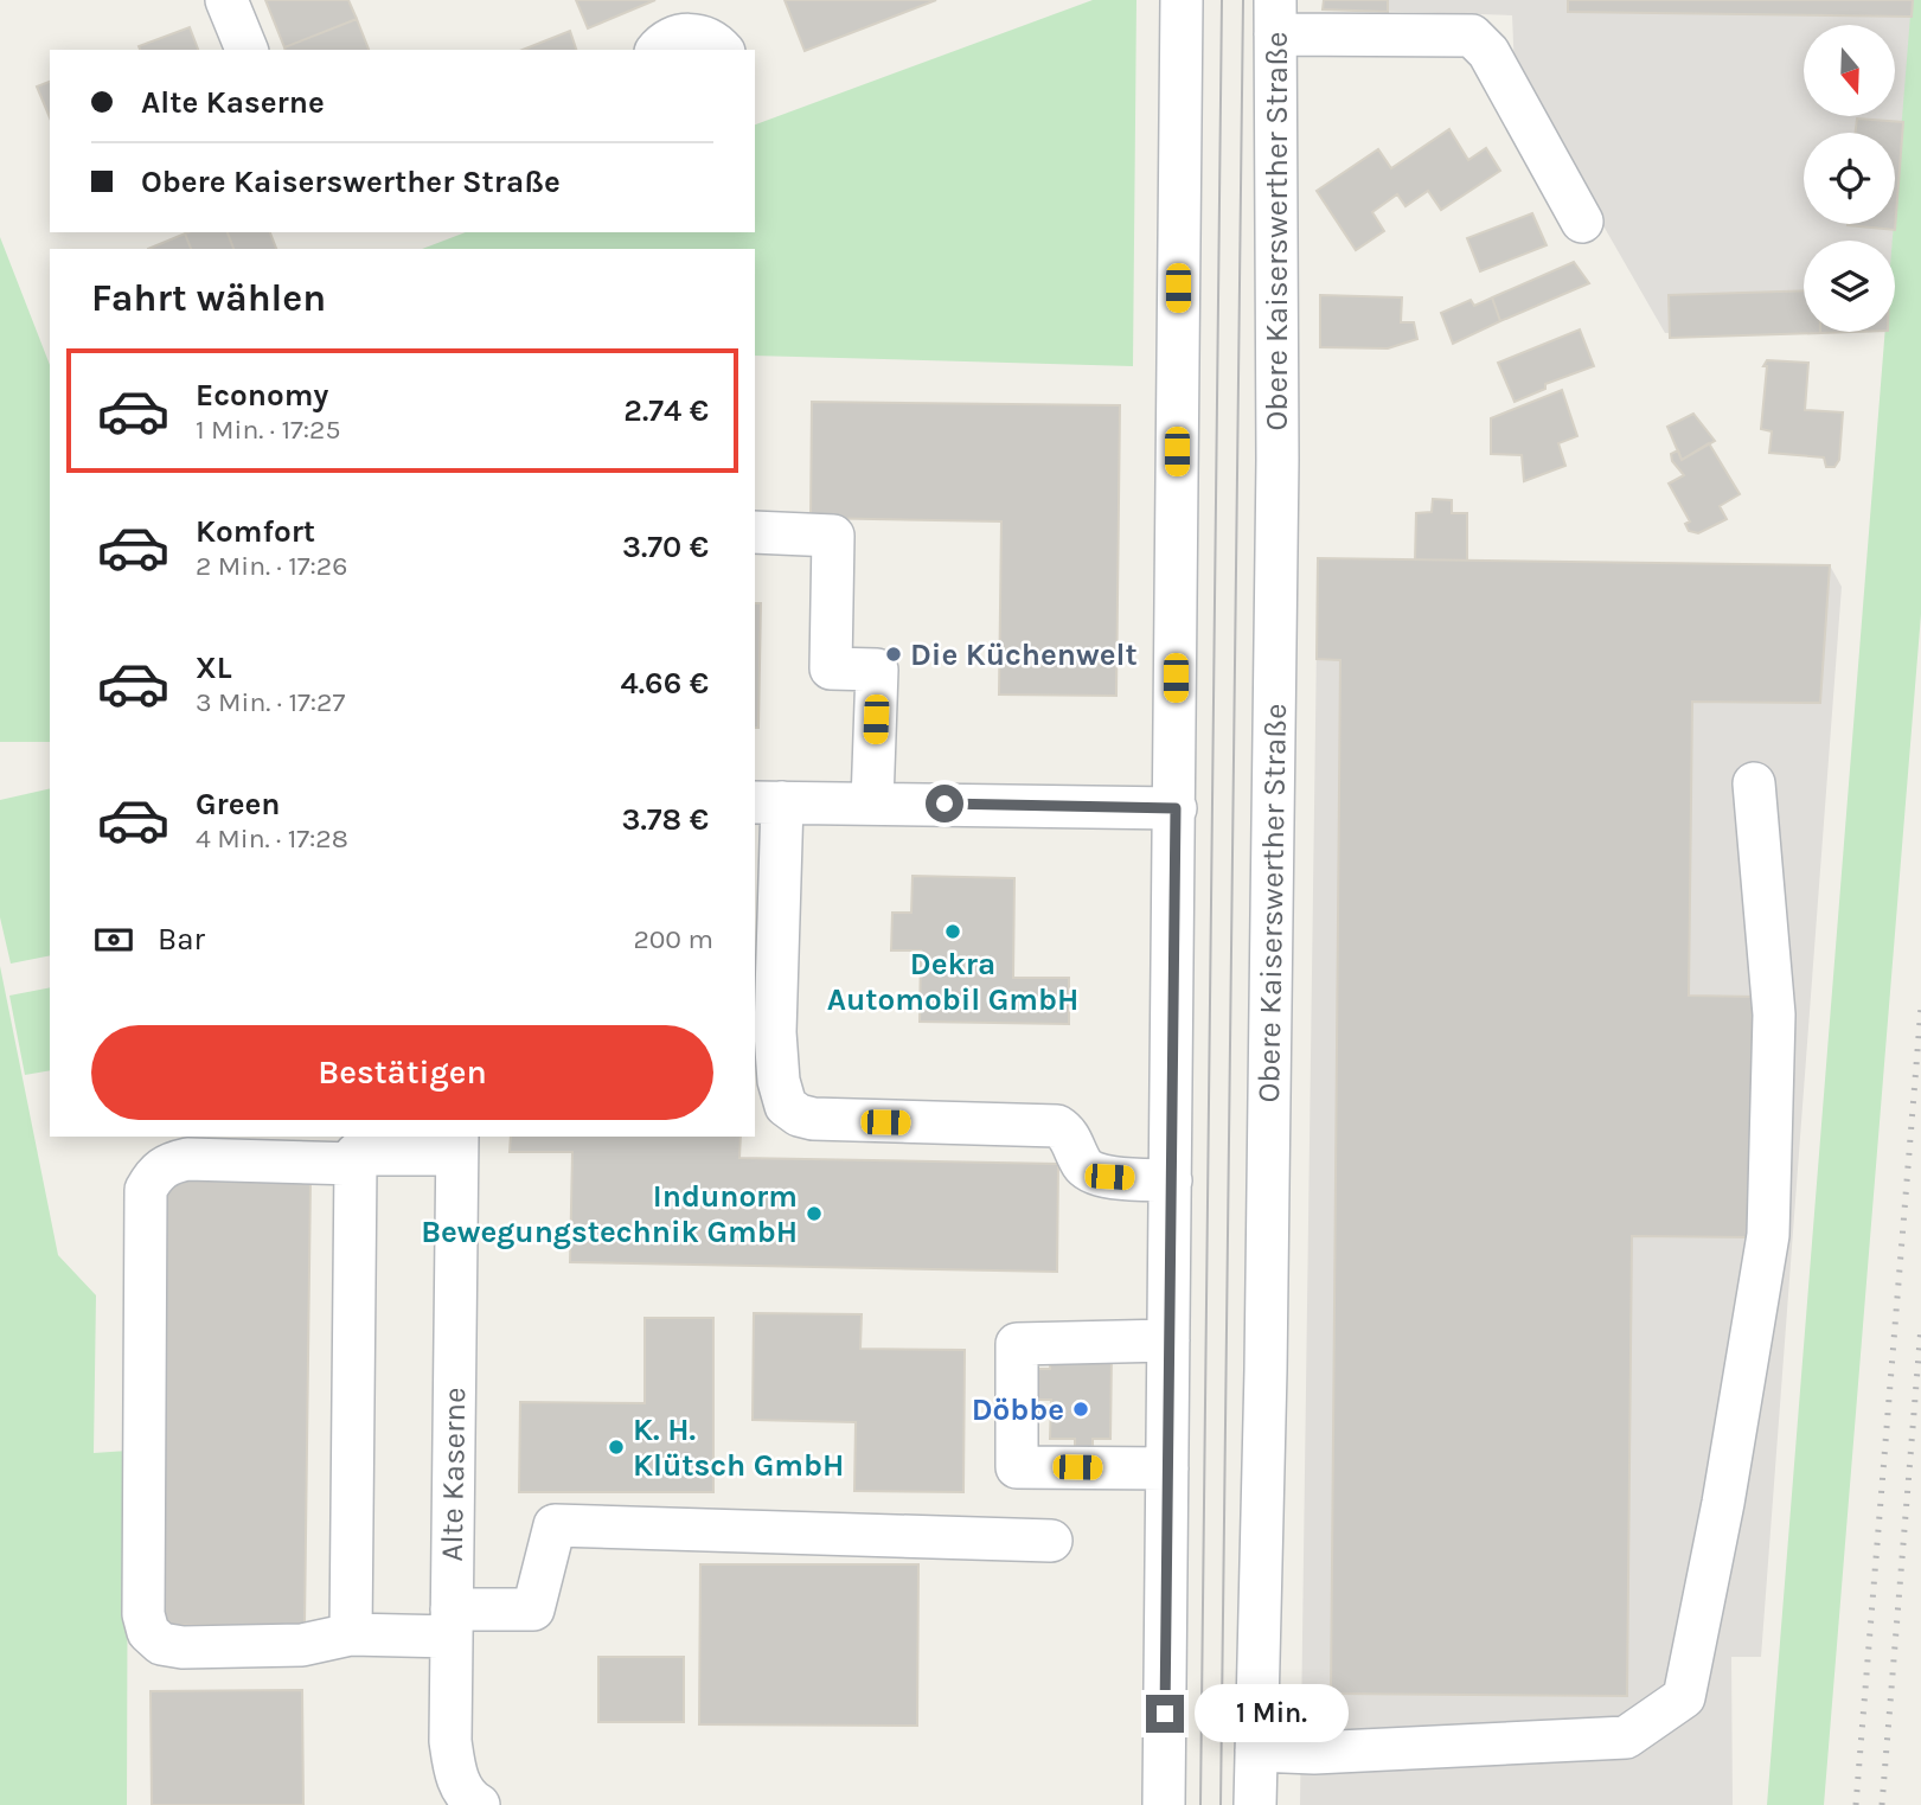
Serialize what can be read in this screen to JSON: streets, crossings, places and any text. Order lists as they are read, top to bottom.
{
  "streets": {
    "street": ["Obere Kaiserswerther Straße", "Alte Kaserne"]
  },
  "places": [
    "Die Küchenwelt",
    "Dekra Automobil GmbH",
    "Indunorm Bewegungstechnik GmbH",
    "Döbbe",
    "K. H. Klütsch GmbH"
  ],
  "north": "bottom",
  "page": {
    "banner": ["Alte Kaserne", "Obere Kaiserswerther Straße"],
    "heading": "Fahrt wählen",
    "list": [
      {
        "name": "Economy",
        "note": "1 Min. · 17:25",
        "value": "2.74 €"
      },
      {
        "name": "Komfort",
        "note": "2 Min. · 17:26",
        "value": "3.70 €"
      },
      {
        "name": "XL",
        "note": "3 Min. · 17:27",
        "value": "4.66 €"
      },
      {
        "name": "Green",
        "note": "4 Min. · 17:28",
        "value": "3.78 €"
      }
    ],
    "pay": ["Bar", "200 m"],
    "buttons": "Bestätigen",
    "bubble": "1 Min."
  }
}
